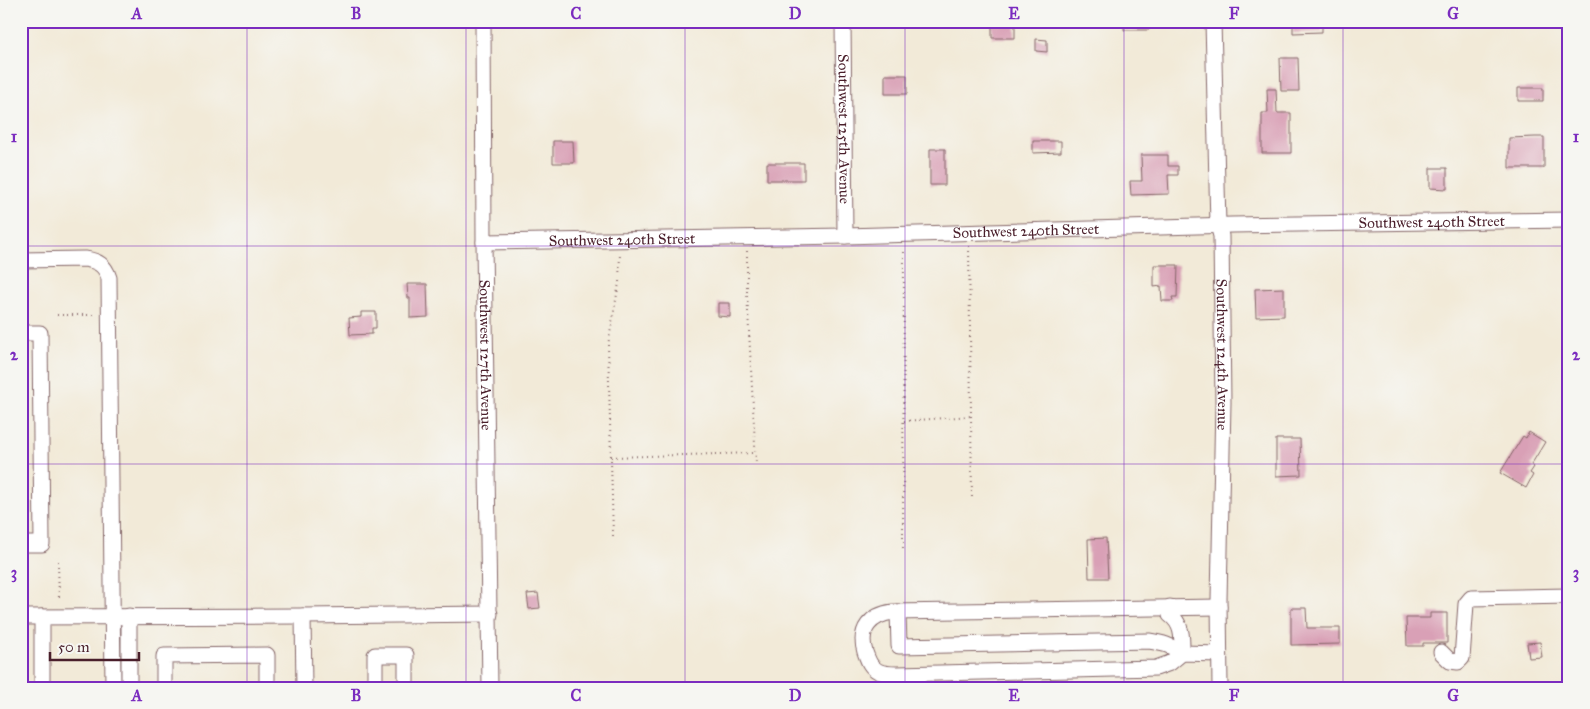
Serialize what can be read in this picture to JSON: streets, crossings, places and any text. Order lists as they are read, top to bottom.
{
  "streets": {
    "street": [
      "Southwest 125th Avenue",
      "Southwest 240th Street",
      "Southwest 124th Avenue",
      "Southwest 127th Avenue"
    ]
  },
  "crossings": [
    ["Southwest 125th Avenue", "Southwest 240th Street"],
    ["Southwest 240th Street", "Southwest 124th Avenue"],
    ["Southwest 240th Street", "Southwest 127th Avenue"]
  ],
  "scale_bar": "50 m",
  "grid": {
    "columns": [
      "A",
      "B",
      "C",
      "D",
      "E",
      "F",
      "G"
    ],
    "rows": ["1", "2", "3"]
  }
}
